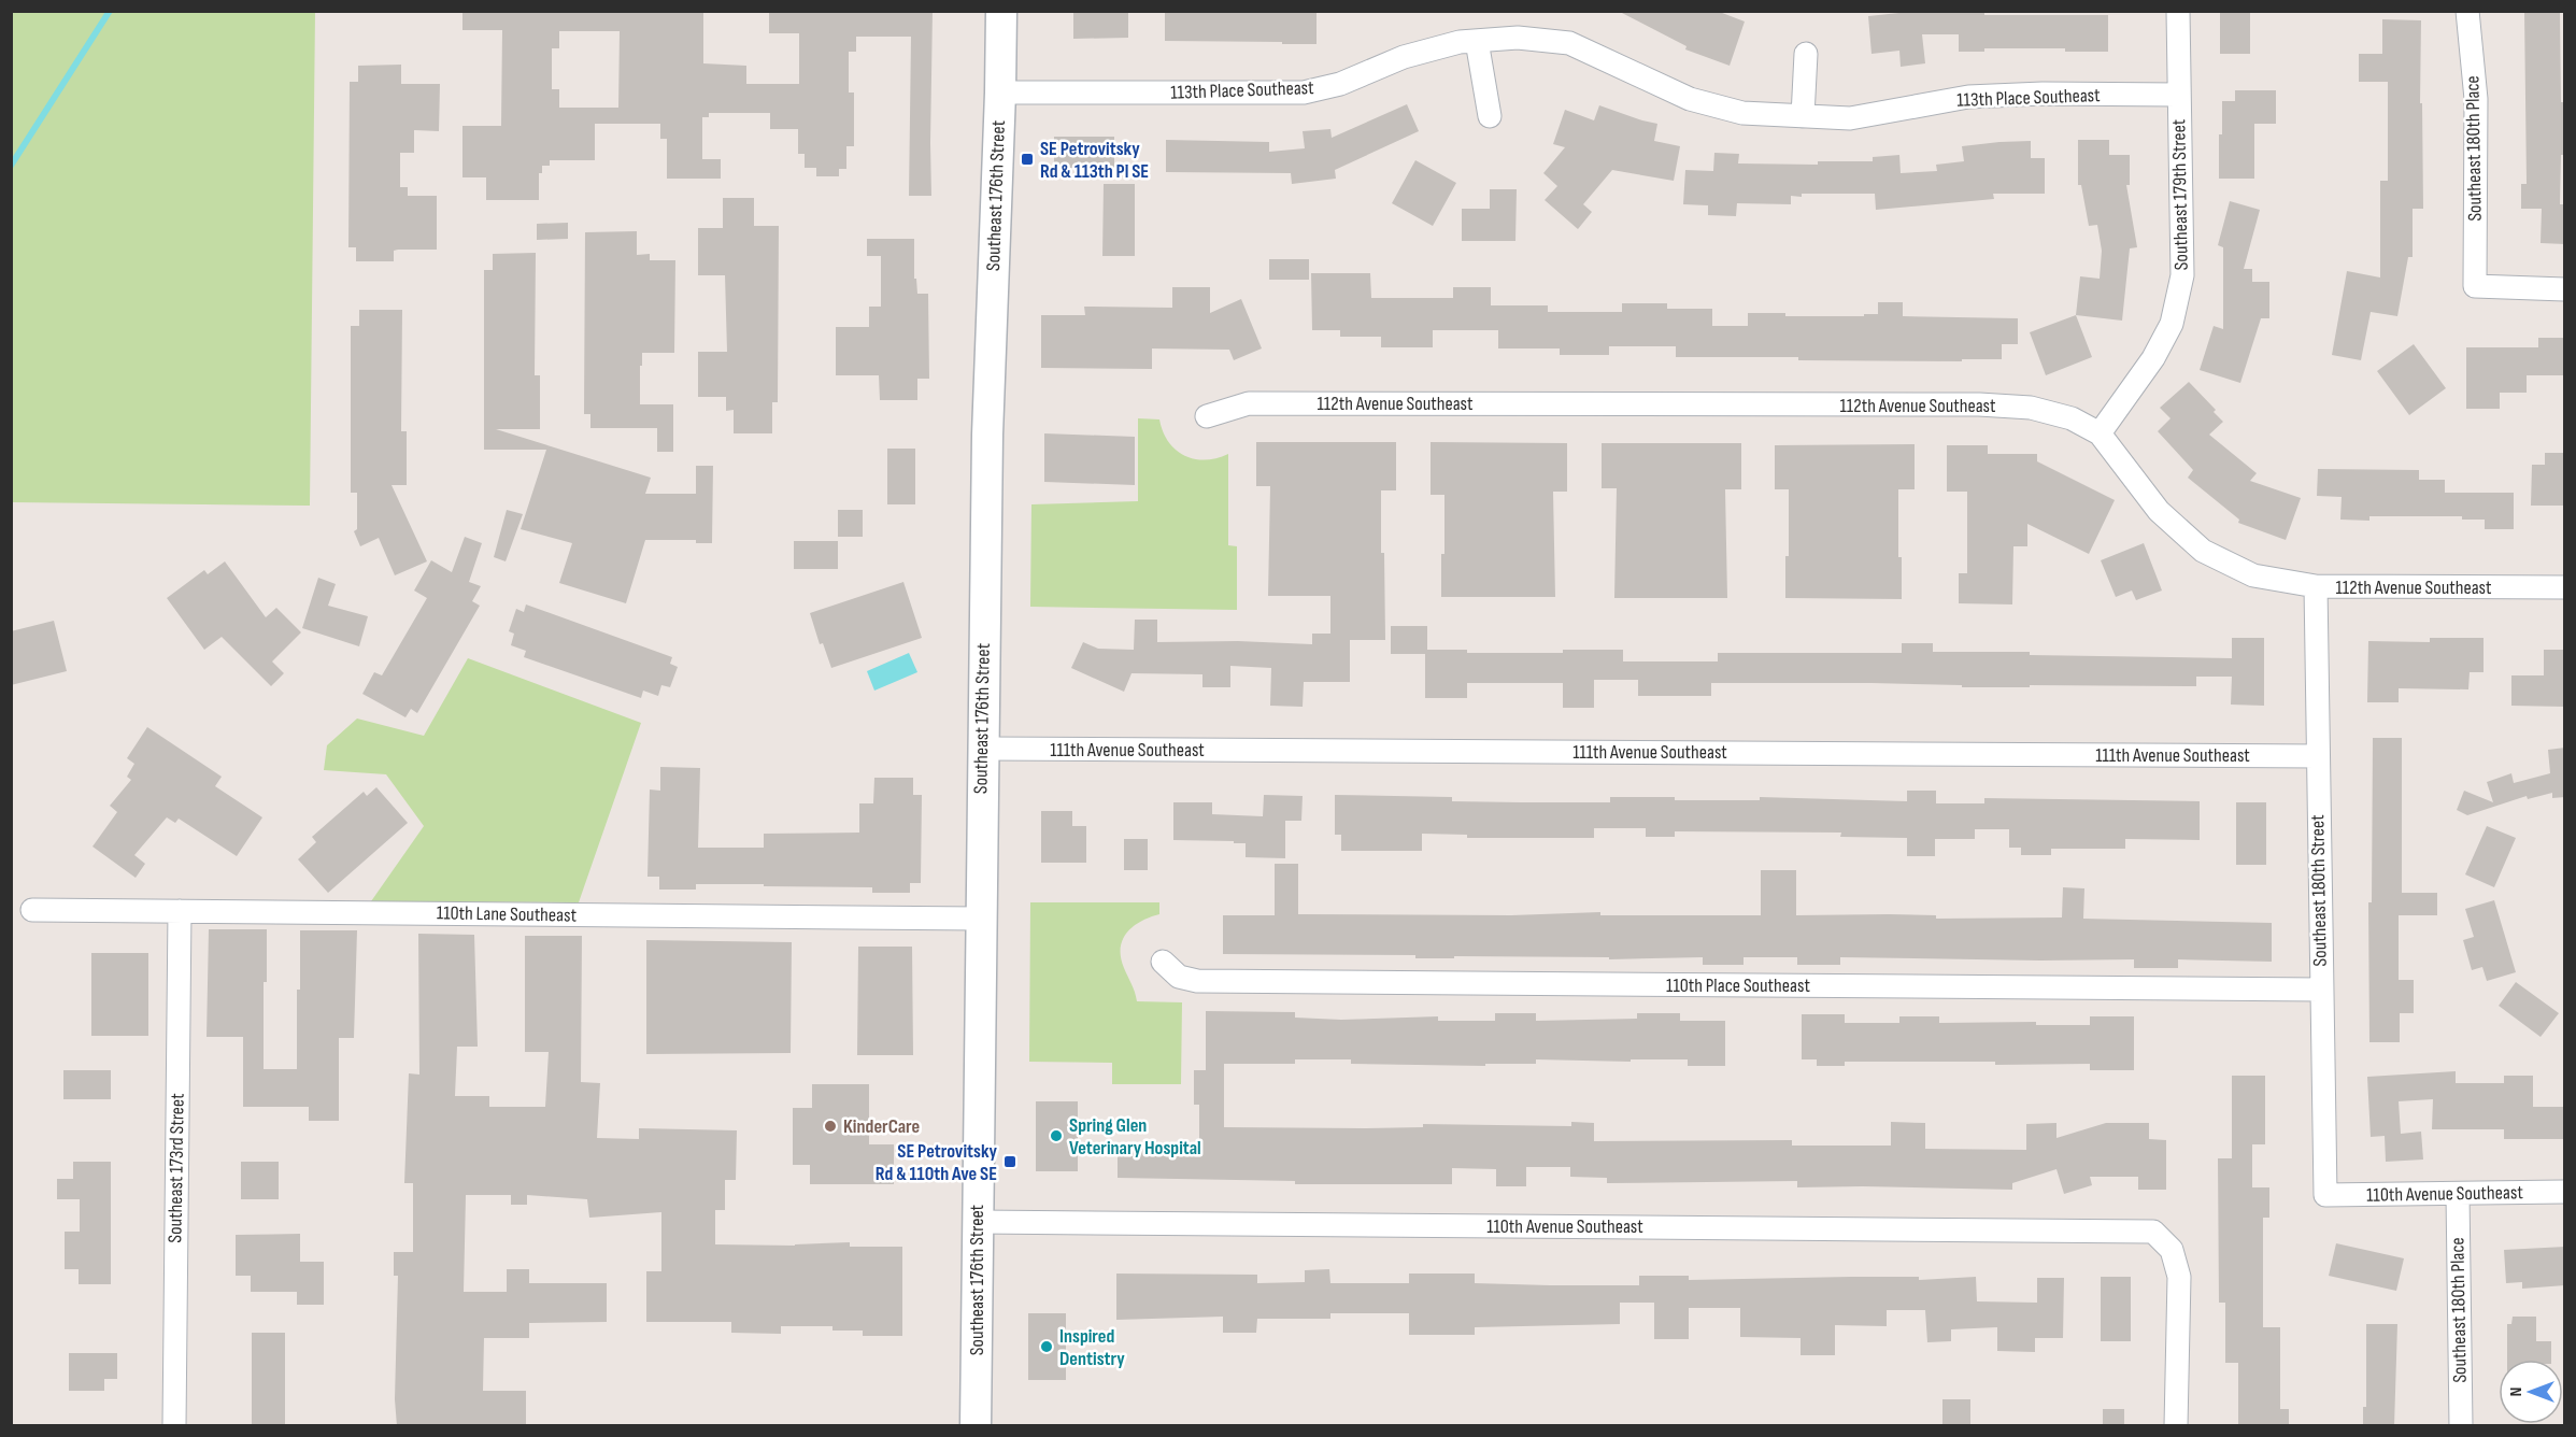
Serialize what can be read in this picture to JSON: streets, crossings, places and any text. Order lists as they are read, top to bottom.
{
  "streets": {
    "main road": ["Southeast 176th Street"],
    "street": [
      "113th Place Southeast",
      "Southeast 180th Place",
      "Southeast 179th Street",
      "112th Avenue Southeast",
      "111th Avenue Southeast",
      "Southeast 180th Street",
      "110th Lane Southeast",
      "110th Place Southeast",
      "Southeast 173rd Street",
      "110th Avenue Southeast"
    ]
  },
  "crossings": [
    ["113th Place Southeast", "Southeast 179th Street"],
    ["113th Place Southeast", "Southeast 176th Street"],
    ["Southeast 180th Place", "110th Avenue Southeast"],
    ["Southeast 179th Street", "112th Avenue Southeast"],
    ["Southeast 176th Street", "111th Avenue Southeast"],
    ["Southeast 176th Street", "110th Lane Southeast"],
    ["Southeast 176th Street", "110th Avenue Southeast"],
    ["112th Avenue Southeast", "Southeast 180th Street"],
    ["111th Avenue Southeast", "Southeast 180th Street"],
    ["Southeast 180th Street", "110th Place Southeast"],
    ["Southeast 180th Street", "110th Avenue Southeast"],
    ["110th Lane Southeast", "Southeast 173rd Street"]
  ],
  "places": {
    "transit": ["SE Petrovitsky Rd & 113th Pl SE", "SE Petrovitsky Rd & 110th Ave SE"],
    "other": ["KinderCare", "Spring Glen Veterinary Hospital", "Inspired Dentistry"]
  },
  "north": "left"
}
